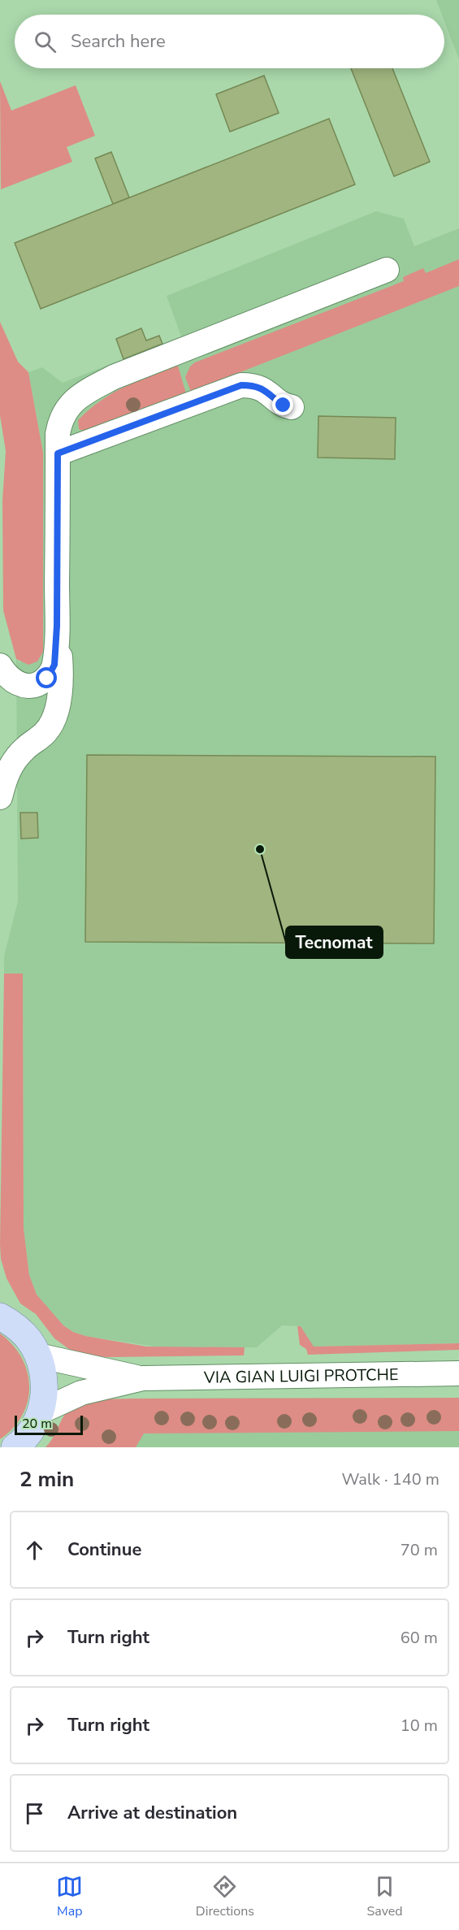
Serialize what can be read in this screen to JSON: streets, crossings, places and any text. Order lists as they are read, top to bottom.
{
  "streets": {
    "street": ["VIA GIAN LUIGI PROTCHE"]
  },
  "places": ["Tecnomat"],
  "scale_bar": "20 m",
  "page": {
    "search": "Search here",
    "scale": "20 m",
    "heading": ["2 min", "Walk · 140 m"],
    "list": [
      ["Continue", "70 m"],
      ["Turn right", "60 m"],
      ["Turn right", "10 m"],
      "Arrive at destination"
    ],
    "nav": ["Map", "Directions", "Saved"]
  }
}
